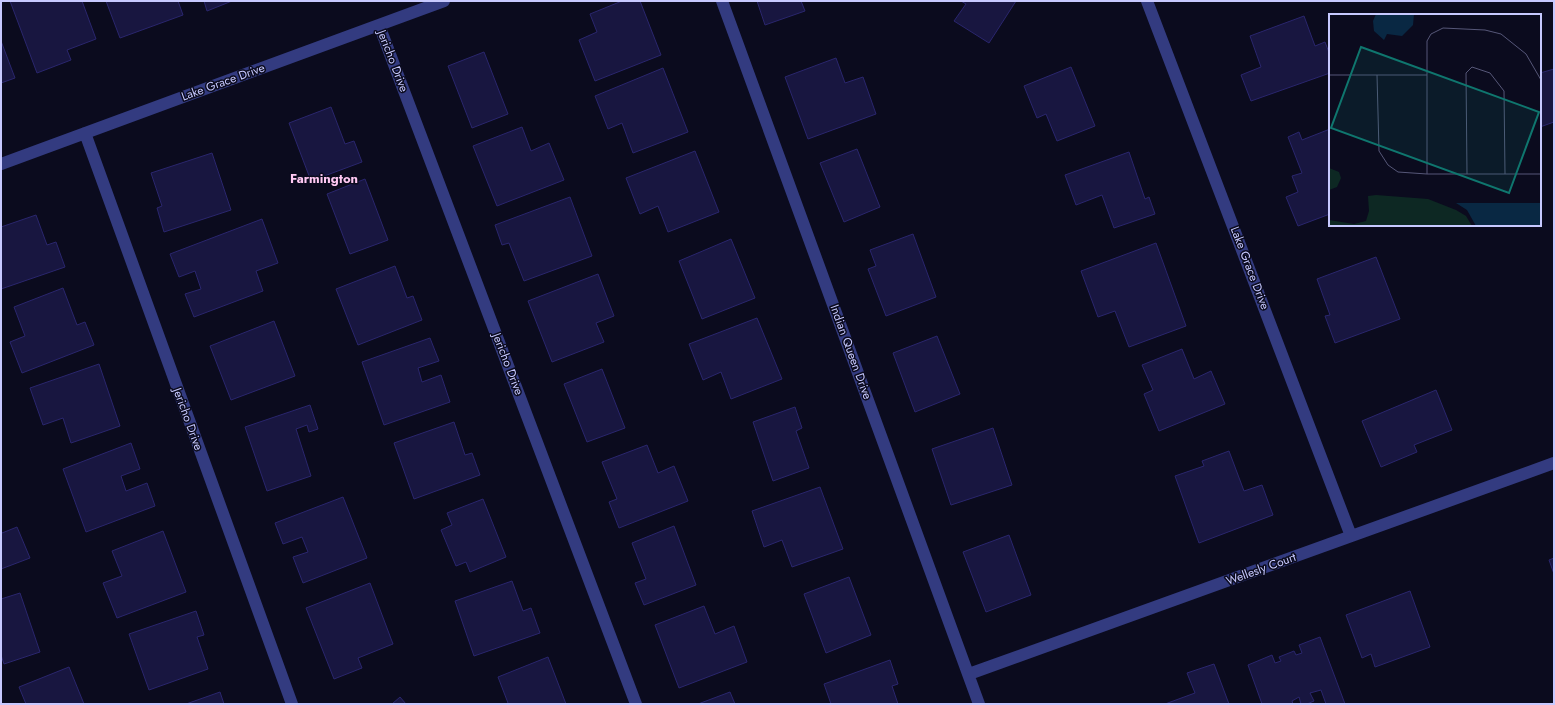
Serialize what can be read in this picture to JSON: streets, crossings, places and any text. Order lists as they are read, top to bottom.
{
  "streets": {
    "street": [
      "Jericho Drive",
      "Lake Grace Drive",
      "Indian Queen Drive",
      "Wellesly Court"
    ]
  },
  "crossings": [
    ["Jericho Drive", "Lake Grace Drive"],
    ["Lake Grace Drive", "Wellesly Court"],
    ["Indian Queen Drive", "Wellesly Court"]
  ],
  "districts": ["Farmington"]
}
